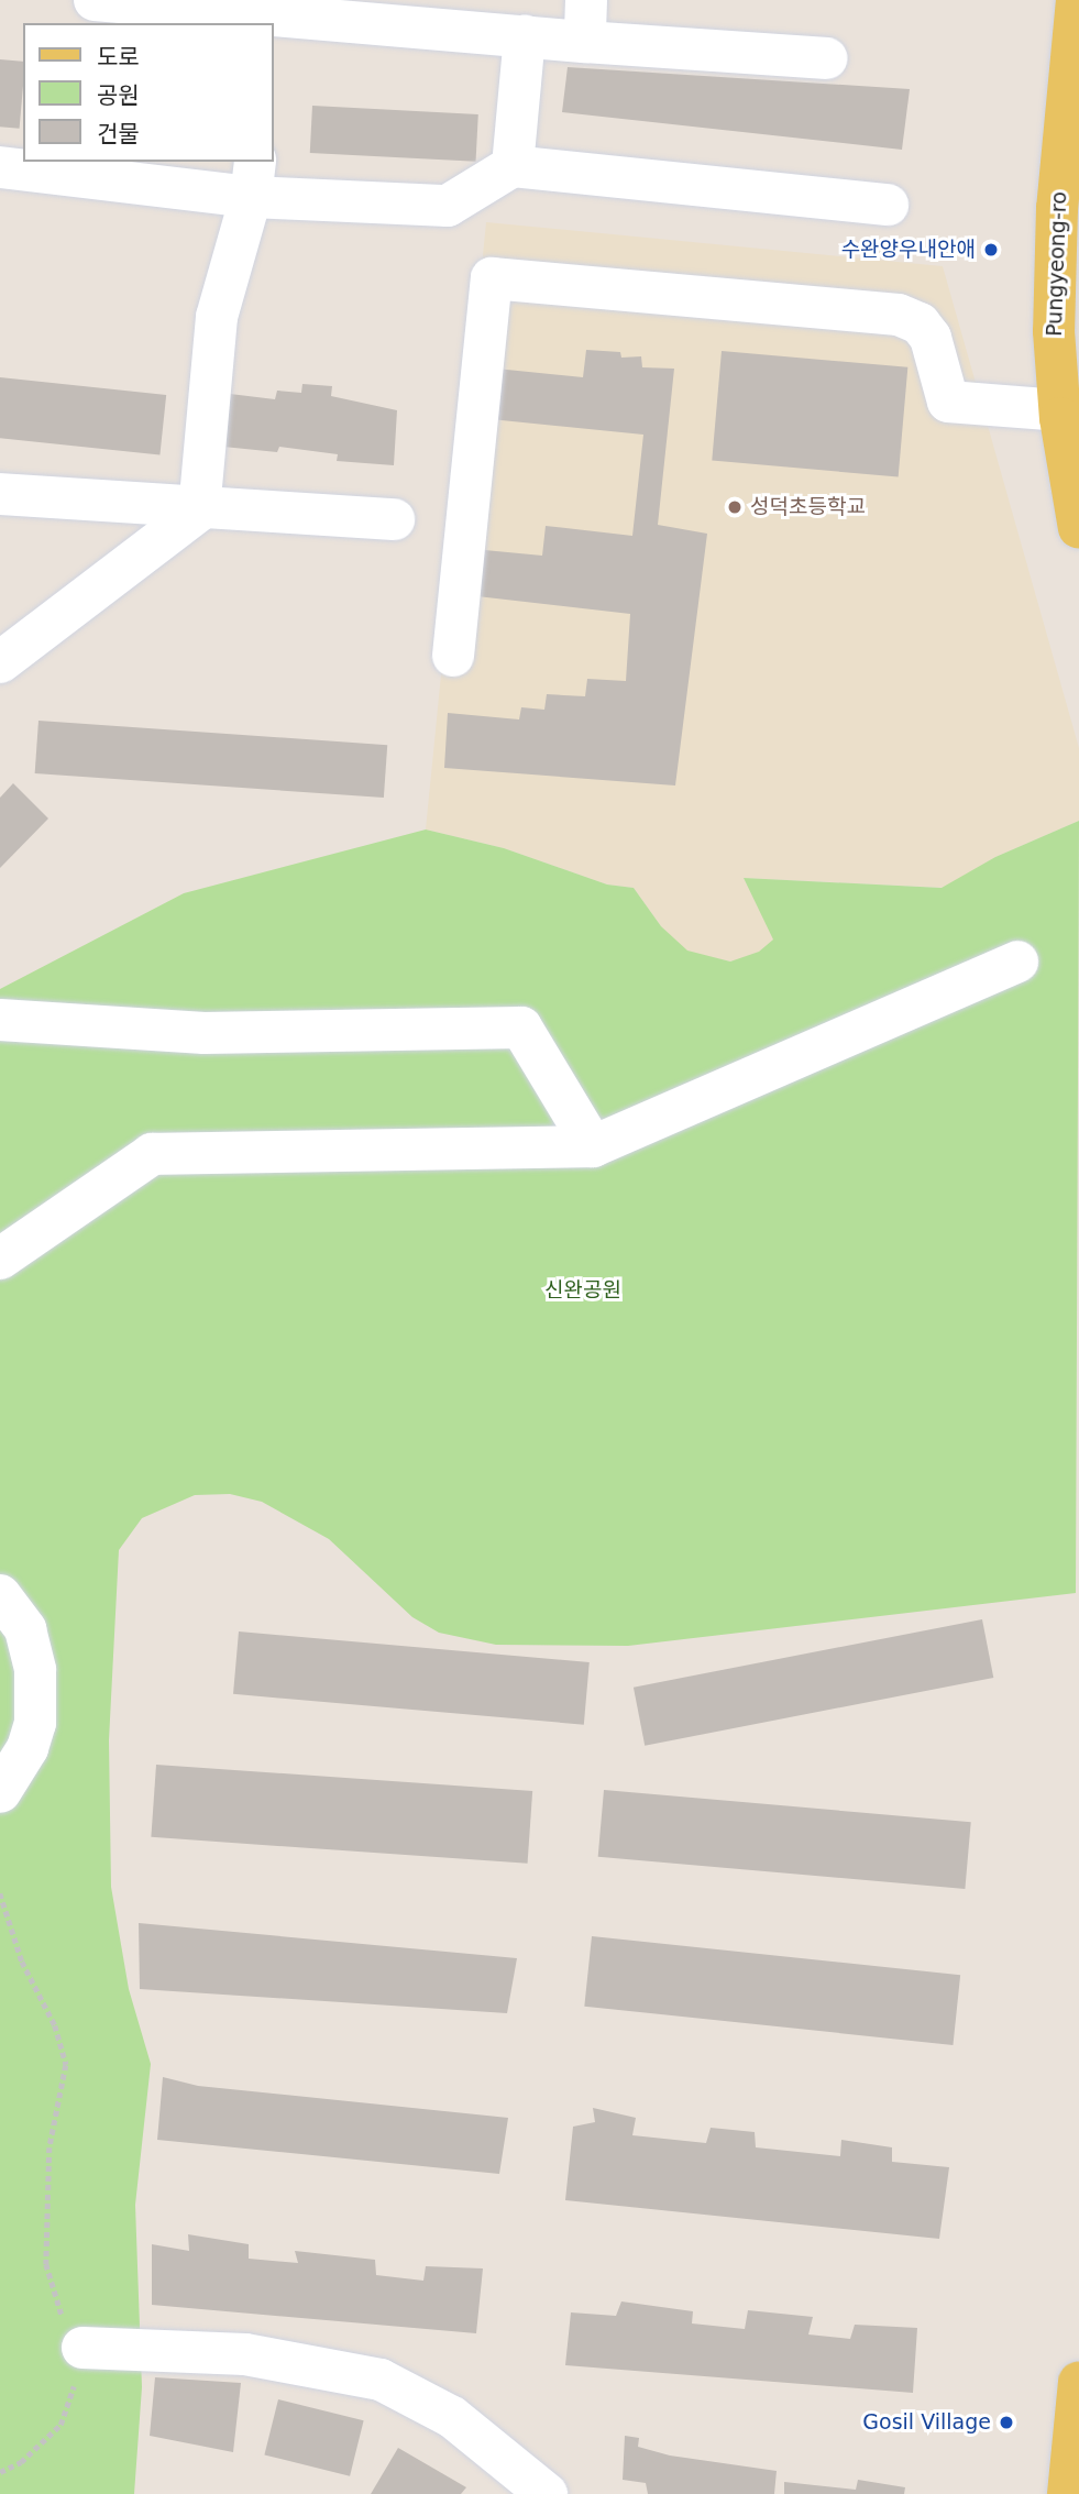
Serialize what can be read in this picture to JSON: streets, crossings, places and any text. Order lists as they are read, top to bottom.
{
  "streets": {
    "main road": ["Pungyeong-ro"]
  },
  "parks": ["신완공원"],
  "places": ["수완양우내안애", "성덕초등학교", "Gosil Village"],
  "legend": ["도로", "공원", "건물"]
}
